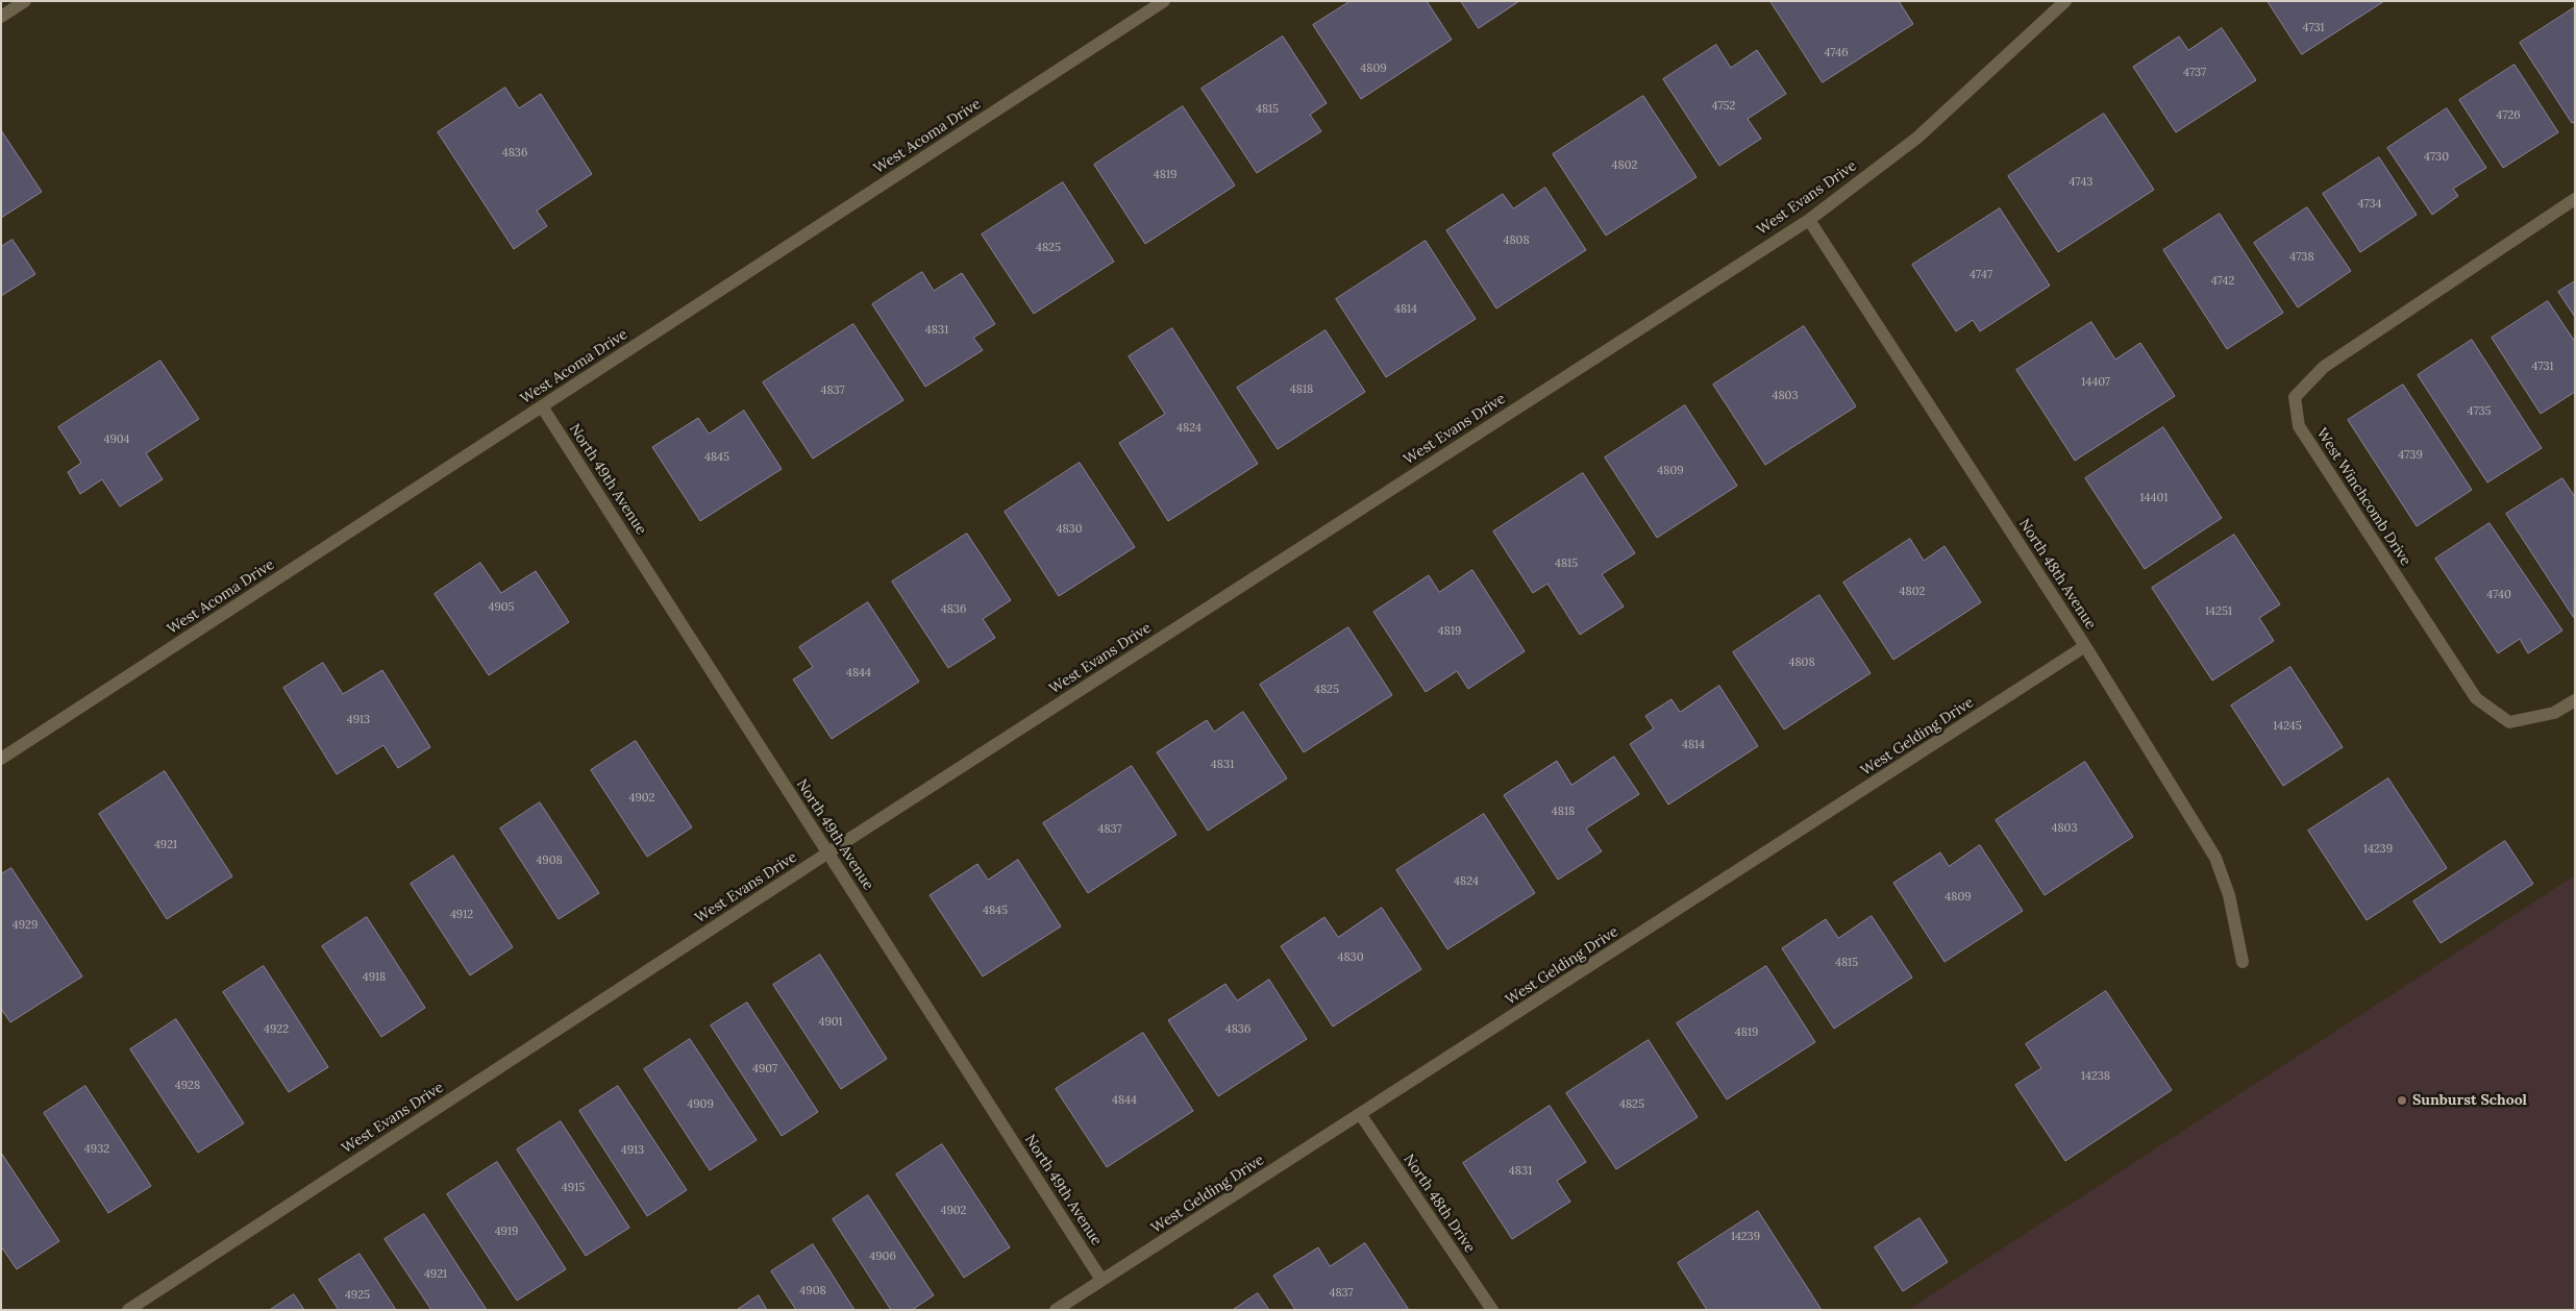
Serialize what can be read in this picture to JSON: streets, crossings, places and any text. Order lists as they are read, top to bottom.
{
  "streets": {
    "street": [
      "West Acoma Drive",
      "West Evans Drive",
      "North 49th Avenue",
      "West Winchcomb Drive",
      "North 48th Avenue",
      "West Gelding Drive",
      "North 48th Drive"
    ]
  },
  "crossings": [
    ["West Acoma Drive", "North 49th Avenue"],
    ["West Evans Drive", "North 49th Avenue"],
    ["West Evans Drive", "North 48th Avenue"],
    ["North 49th Avenue", "West Gelding Drive"],
    ["North 48th Avenue", "West Gelding Drive"],
    ["West Gelding Drive", "North 48th Drive"]
  ],
  "places": ["Sunburst School"],
  "house_numbers": [
    "4731",
    "4746",
    "4809",
    "4737",
    "4752",
    "4815",
    "4726",
    "4836",
    "4730",
    "4802",
    "4819",
    "4743",
    "4734",
    "4808",
    "4825",
    "4738",
    "4747",
    "4742",
    "4814",
    "4831",
    "4731",
    "14407",
    "4818",
    "4837",
    "4803",
    "4735",
    "4824",
    "4904",
    "4739",
    "4845",
    "4809",
    "14401",
    "4830",
    "4815",
    "4802",
    "4740",
    "4905",
    "4836",
    "14251",
    "4819",
    "4808",
    "4844",
    "4825",
    "4913",
    "14245",
    "4814",
    "4831",
    "4902",
    "4818",
    "4803",
    "4837",
    "4921",
    "14239",
    "4908",
    "4824",
    "4809",
    "4845",
    "4912",
    "4929",
    "4830",
    "4815",
    "4918",
    "4901",
    "4922",
    "4836",
    "4819",
    "4907",
    "14238",
    "4928",
    "4844",
    "4909",
    "4825",
    "4932",
    "4913",
    "4831",
    "4915",
    "4902",
    "4919",
    "14239",
    "4906",
    "4921",
    "4908",
    "4837",
    "4925"
  ]
}
